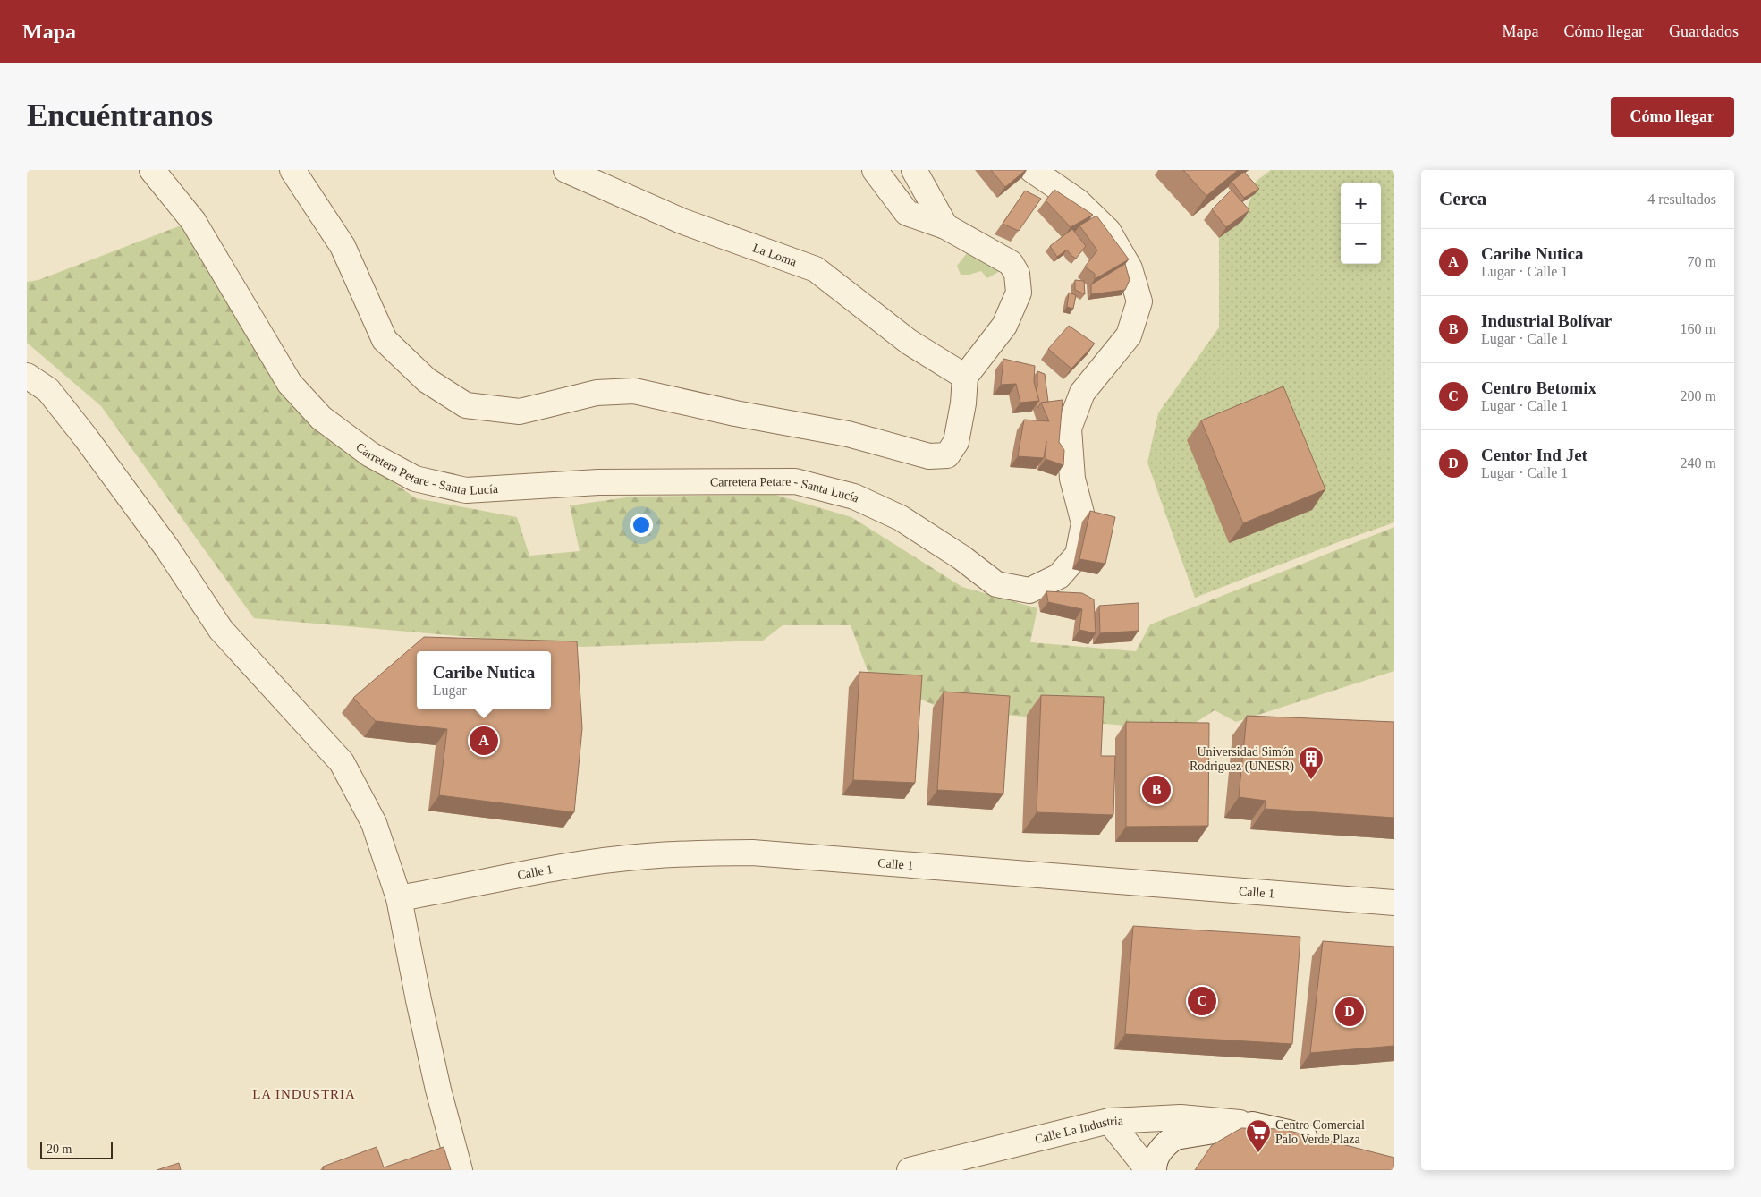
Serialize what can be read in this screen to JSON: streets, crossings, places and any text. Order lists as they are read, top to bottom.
{
  "streets": {
    "street": [
      "La Loma",
      "Carretera Petare - Santa Lucía",
      "Calle 1",
      "Calle La Industria"
    ]
  },
  "districts": ["LA INDUSTRIA"],
  "places": {
    "building": ["Universidad Simón Rodriguez (UNESR)"],
    "supermarket": ["Centro Comercial Palo Verde Plaza"]
  },
  "scale_bar": "20 m",
  "page": {
    "header": "Mapa",
    "nav": ["Mapa", "Cómo llegar", "Guardados"],
    "buttons": "Cómo llegar",
    "title": "Encuéntranos",
    "heading": ["Cerca", "4 resultados"],
    "map_buttons": ["+", "−"],
    "list": [
      {
        "mark": "A",
        "name": "Caribe Nutica",
        "note": "Lugar · Calle 1",
        "value": "70 m"
      },
      {
        "mark": "B",
        "name": "Industrial Bolívar",
        "note": "Lugar · Calle 1",
        "value": "160 m"
      },
      {
        "mark": "C",
        "name": "Centro Betomix",
        "note": "Lugar · Calle 1",
        "value": "200 m"
      },
      {
        "mark": "D",
        "name": "Centor Ind Jet",
        "note": "Lugar · Calle 1",
        "value": "240 m"
      }
    ],
    "popup": ["Caribe Nutica", "Lugar"],
    "pins": [
      "A",
      "B",
      "C",
      "D"
    ],
    "scale": "20 m"
  }
}
